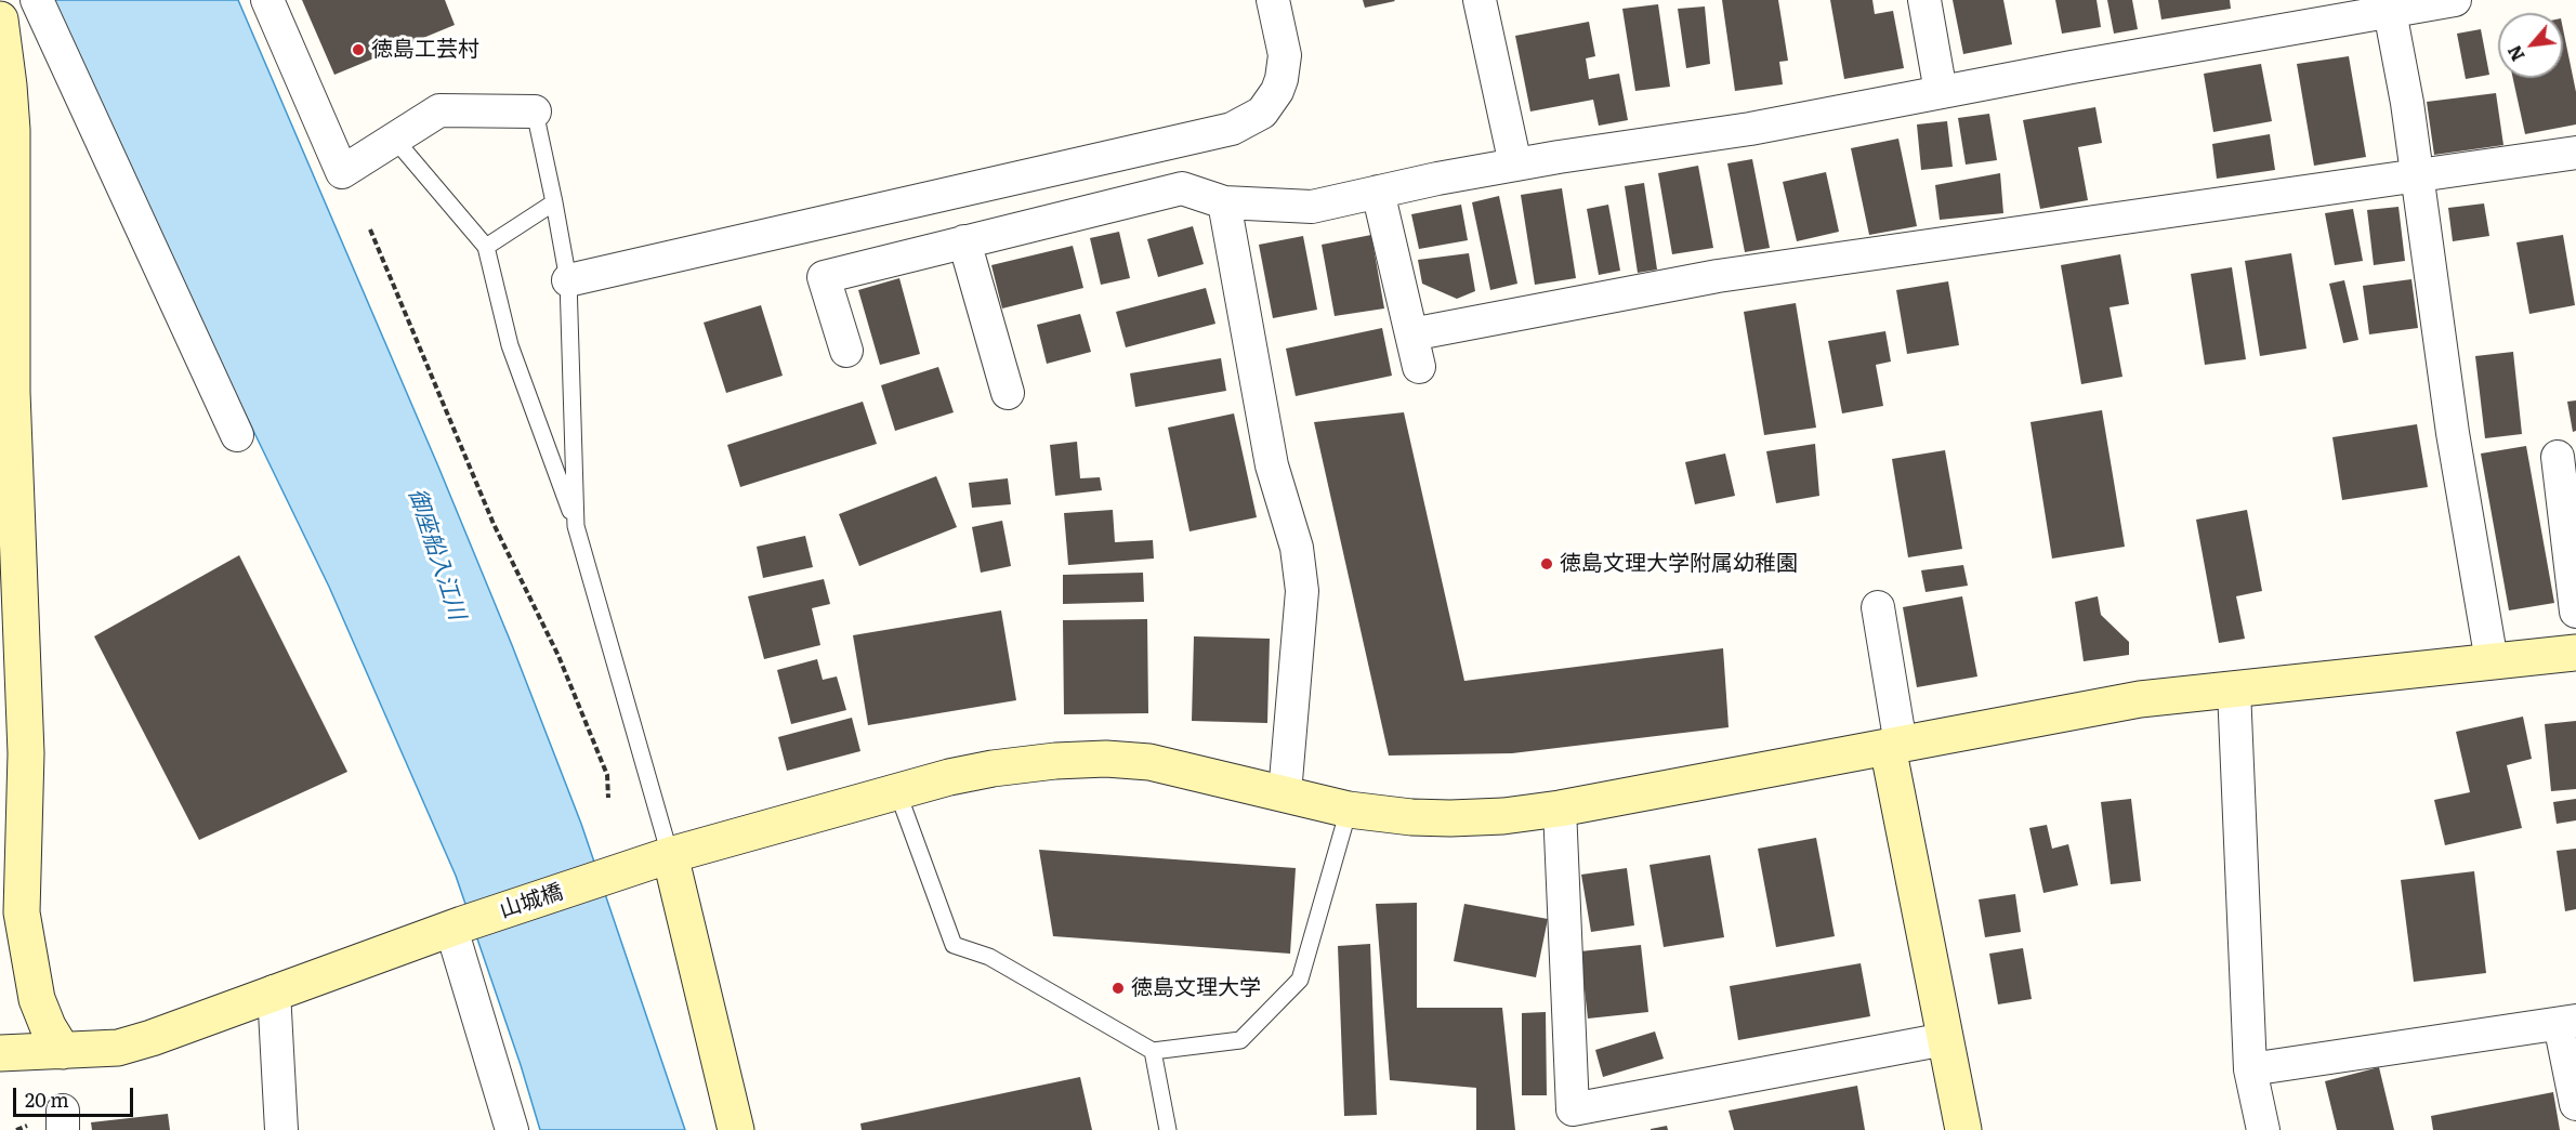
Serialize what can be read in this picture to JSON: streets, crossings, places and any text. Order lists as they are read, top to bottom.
{
  "streets": {
    "street": ["山城橋"]
  },
  "water": ["御座船入江川"],
  "places": ["徳島工芸村", "徳島文理大学附属幼稚園", "徳島文理大学"],
  "scale_bar": "20 m",
  "north": "bottom left"
}
